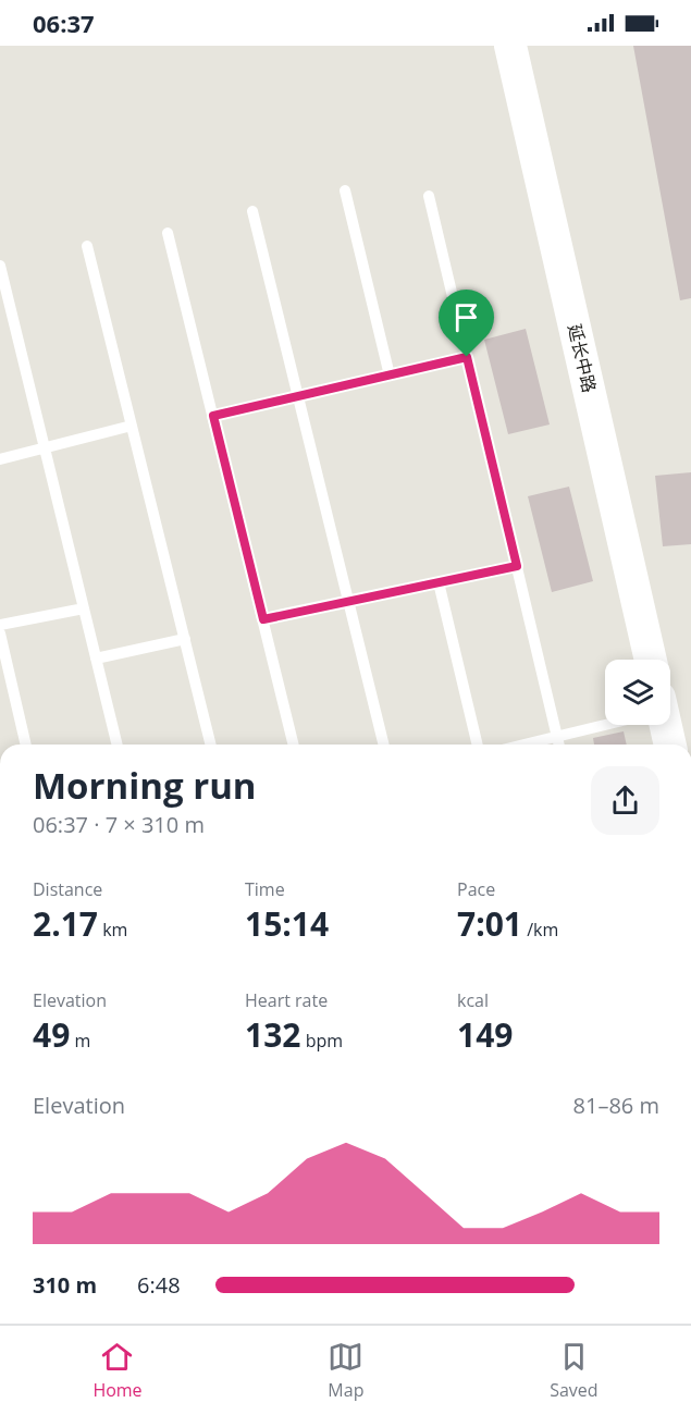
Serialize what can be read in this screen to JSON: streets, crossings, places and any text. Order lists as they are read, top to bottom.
{
  "streets": {
    "street": ["延长中路"]
  },
  "page": {
    "status": "06:37",
    "heading": ["Morning run", "06:37 · 7 × 310 m"],
    "stats": [
      ["Distance", "2.17 km"],
      ["Time", "15:14"],
      ["Pace", "7:01 /km"],
      ["Elevation", "49 m"],
      ["Heart rate", "132 bpm"],
      ["kcal", "149"]
    ],
    "chart": ["Elevation", "81–86 m"],
    "list": [
      {
        "name": "310 m",
        "note": "6:48"
      }
    ],
    "tabs": ["Home", "Map", "Saved"]
  }
}
